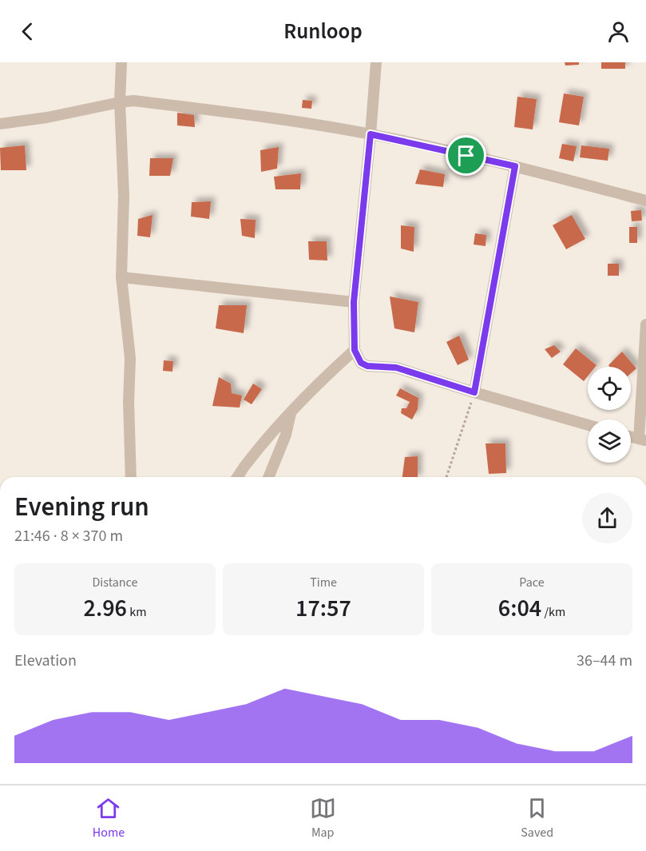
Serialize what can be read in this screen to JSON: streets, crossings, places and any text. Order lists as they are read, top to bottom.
{
  "page": {
    "header": "Runloop",
    "heading": ["Evening run", "21:46 · 8 × 370 m"],
    "stats": [
      ["Distance", "2.96 km"],
      ["Time", "17:57"],
      ["Pace", "6:04 /km"]
    ],
    "chart": ["Elevation", "36–44 m"],
    "tabs": ["Home", "Map", "Saved"]
  }
}
